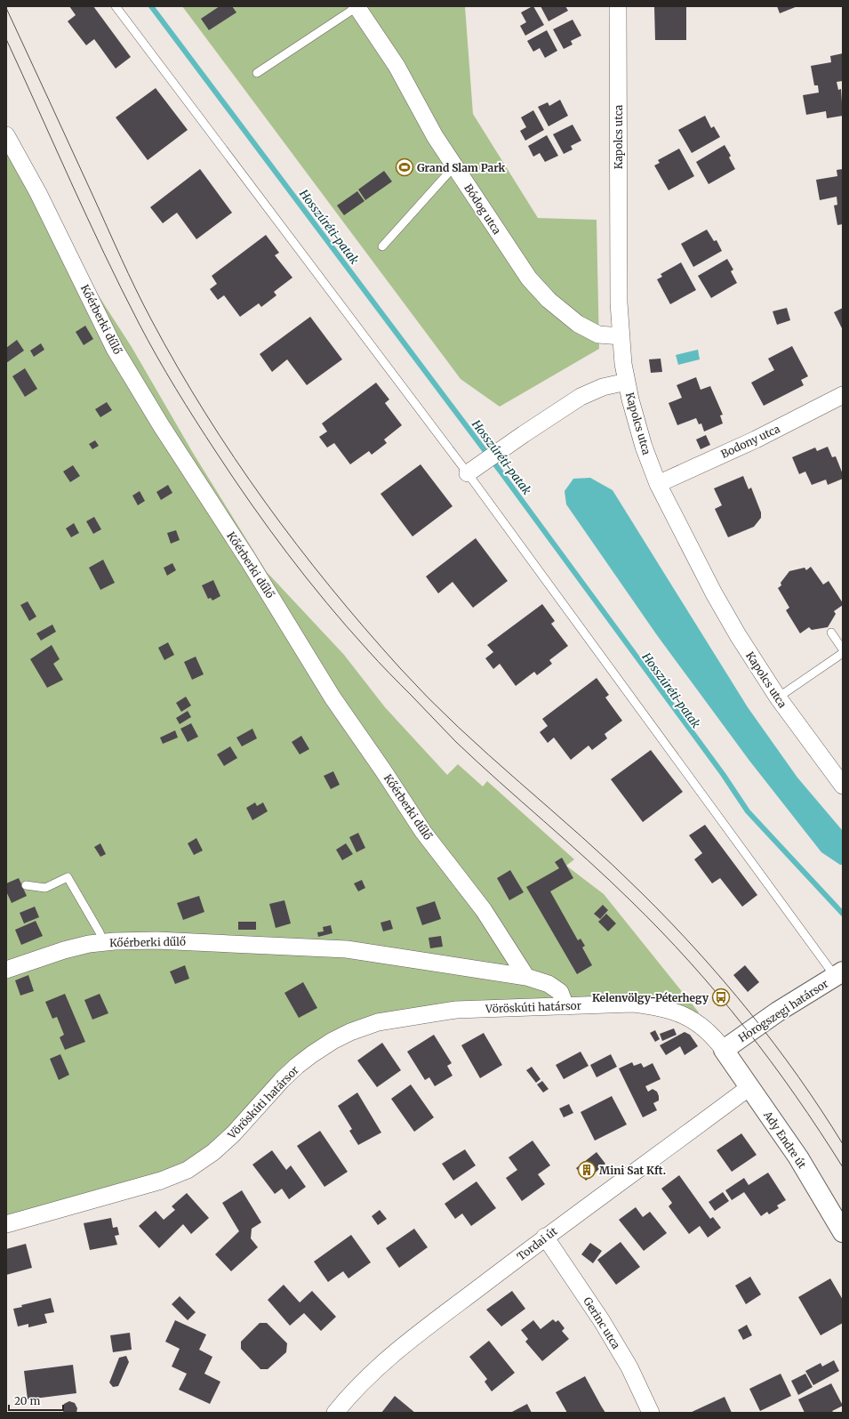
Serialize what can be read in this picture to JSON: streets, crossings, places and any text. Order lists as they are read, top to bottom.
{
  "streets": {
    "street": [
      "Kapolcs utca",
      "Bódog utca",
      "Kőérberki dűlő",
      "Bodony utca",
      "Vöröskúti határsor",
      "Horogszegi határsor",
      "Ady Endre út",
      "Tordai út",
      "Gerinc utca"
    ]
  },
  "crossings": [
    ["Kapolcs utca", "Bódog utca"],
    ["Kapolcs utca", "Bodony utca"],
    ["Kőérberki dűlő", "Vöröskúti határsor"],
    ["Vöröskúti határsor", "Horogszegi határsor"],
    ["Vöröskúti határsor", "Ady Endre út"],
    ["Horogszegi határsor", "Ady Endre út"],
    ["Ady Endre út", "Tordai út"],
    ["Tordai út", "Gerinc utca"]
  ],
  "water": ["Hosszúréti-patak"],
  "places": {
    "sports": ["Grand Slam Park"],
    "bus stop": ["Kelenvölgy-Péterhegy"],
    "building": ["Mini Sat Kft."]
  },
  "scale_bar": "20 m"
}
